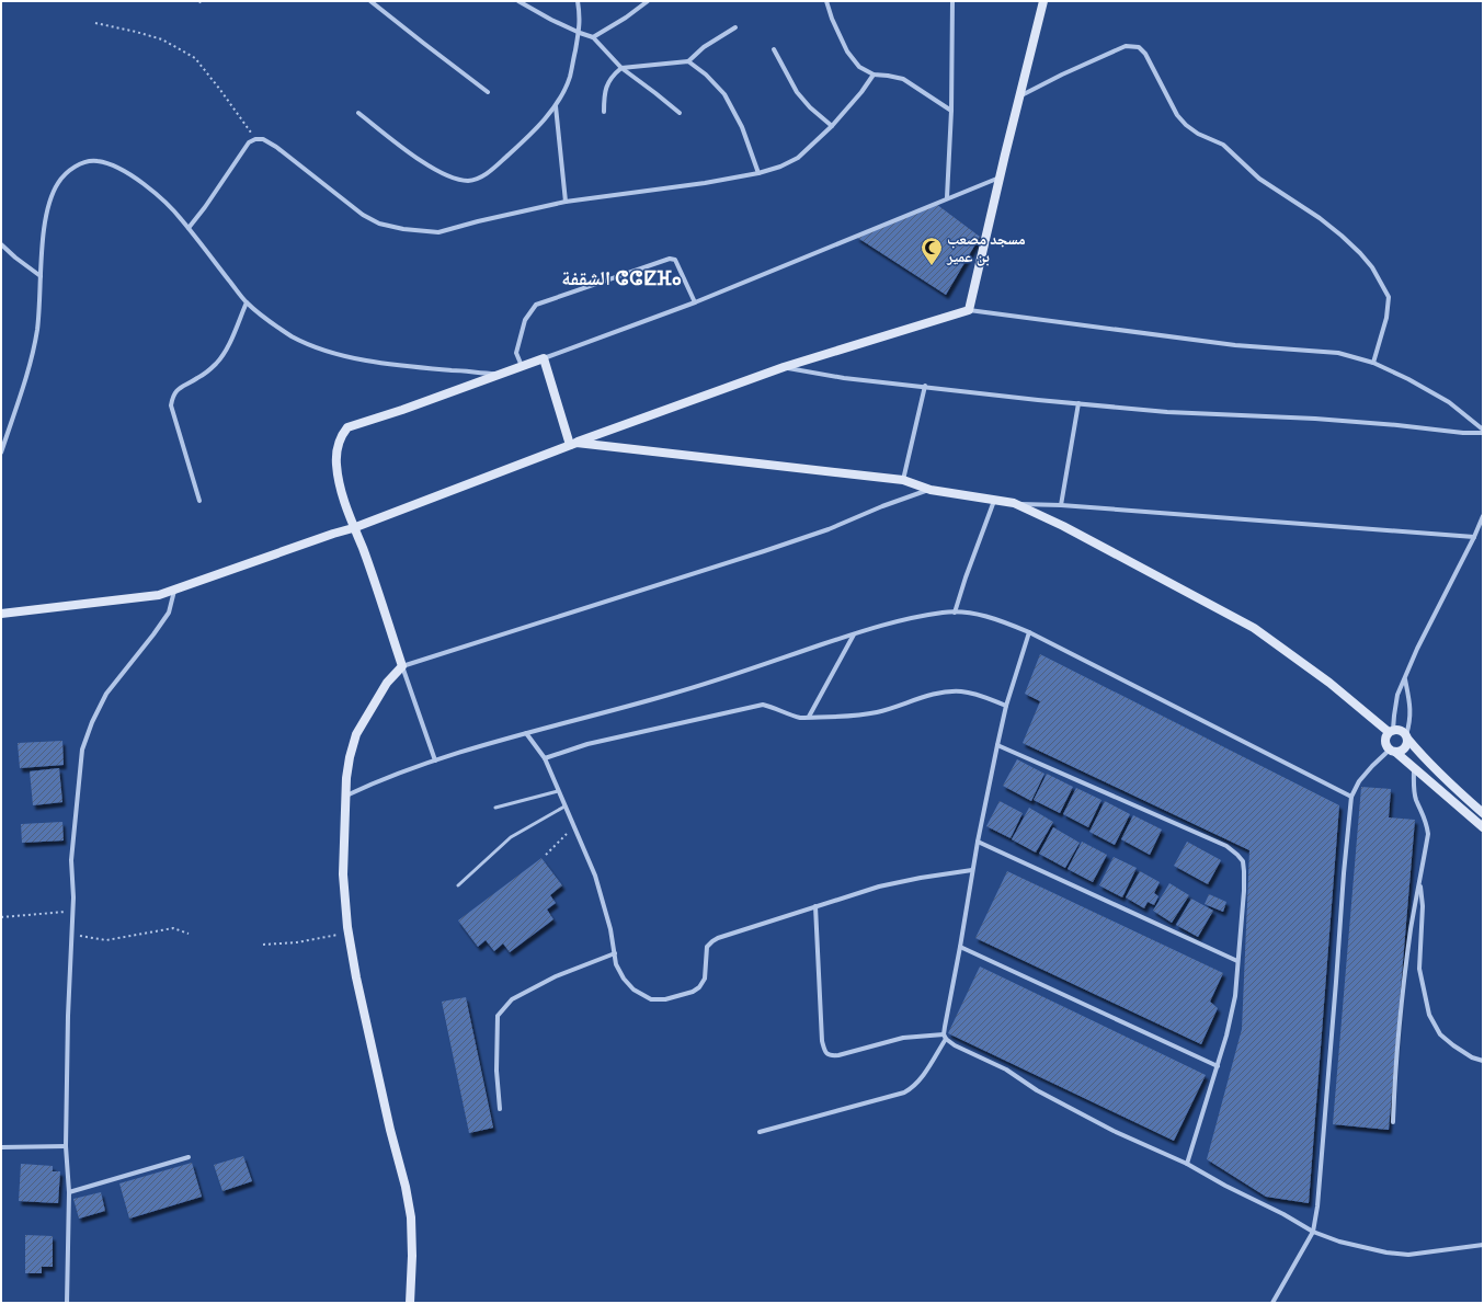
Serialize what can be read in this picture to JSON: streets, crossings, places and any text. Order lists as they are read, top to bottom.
{
  "districts": ["الشقفة ⵛⵛⵇⴼⴰ"],
  "places": {
    "mosque": ["مسجد مصعب بن عمير"]
  }
}
